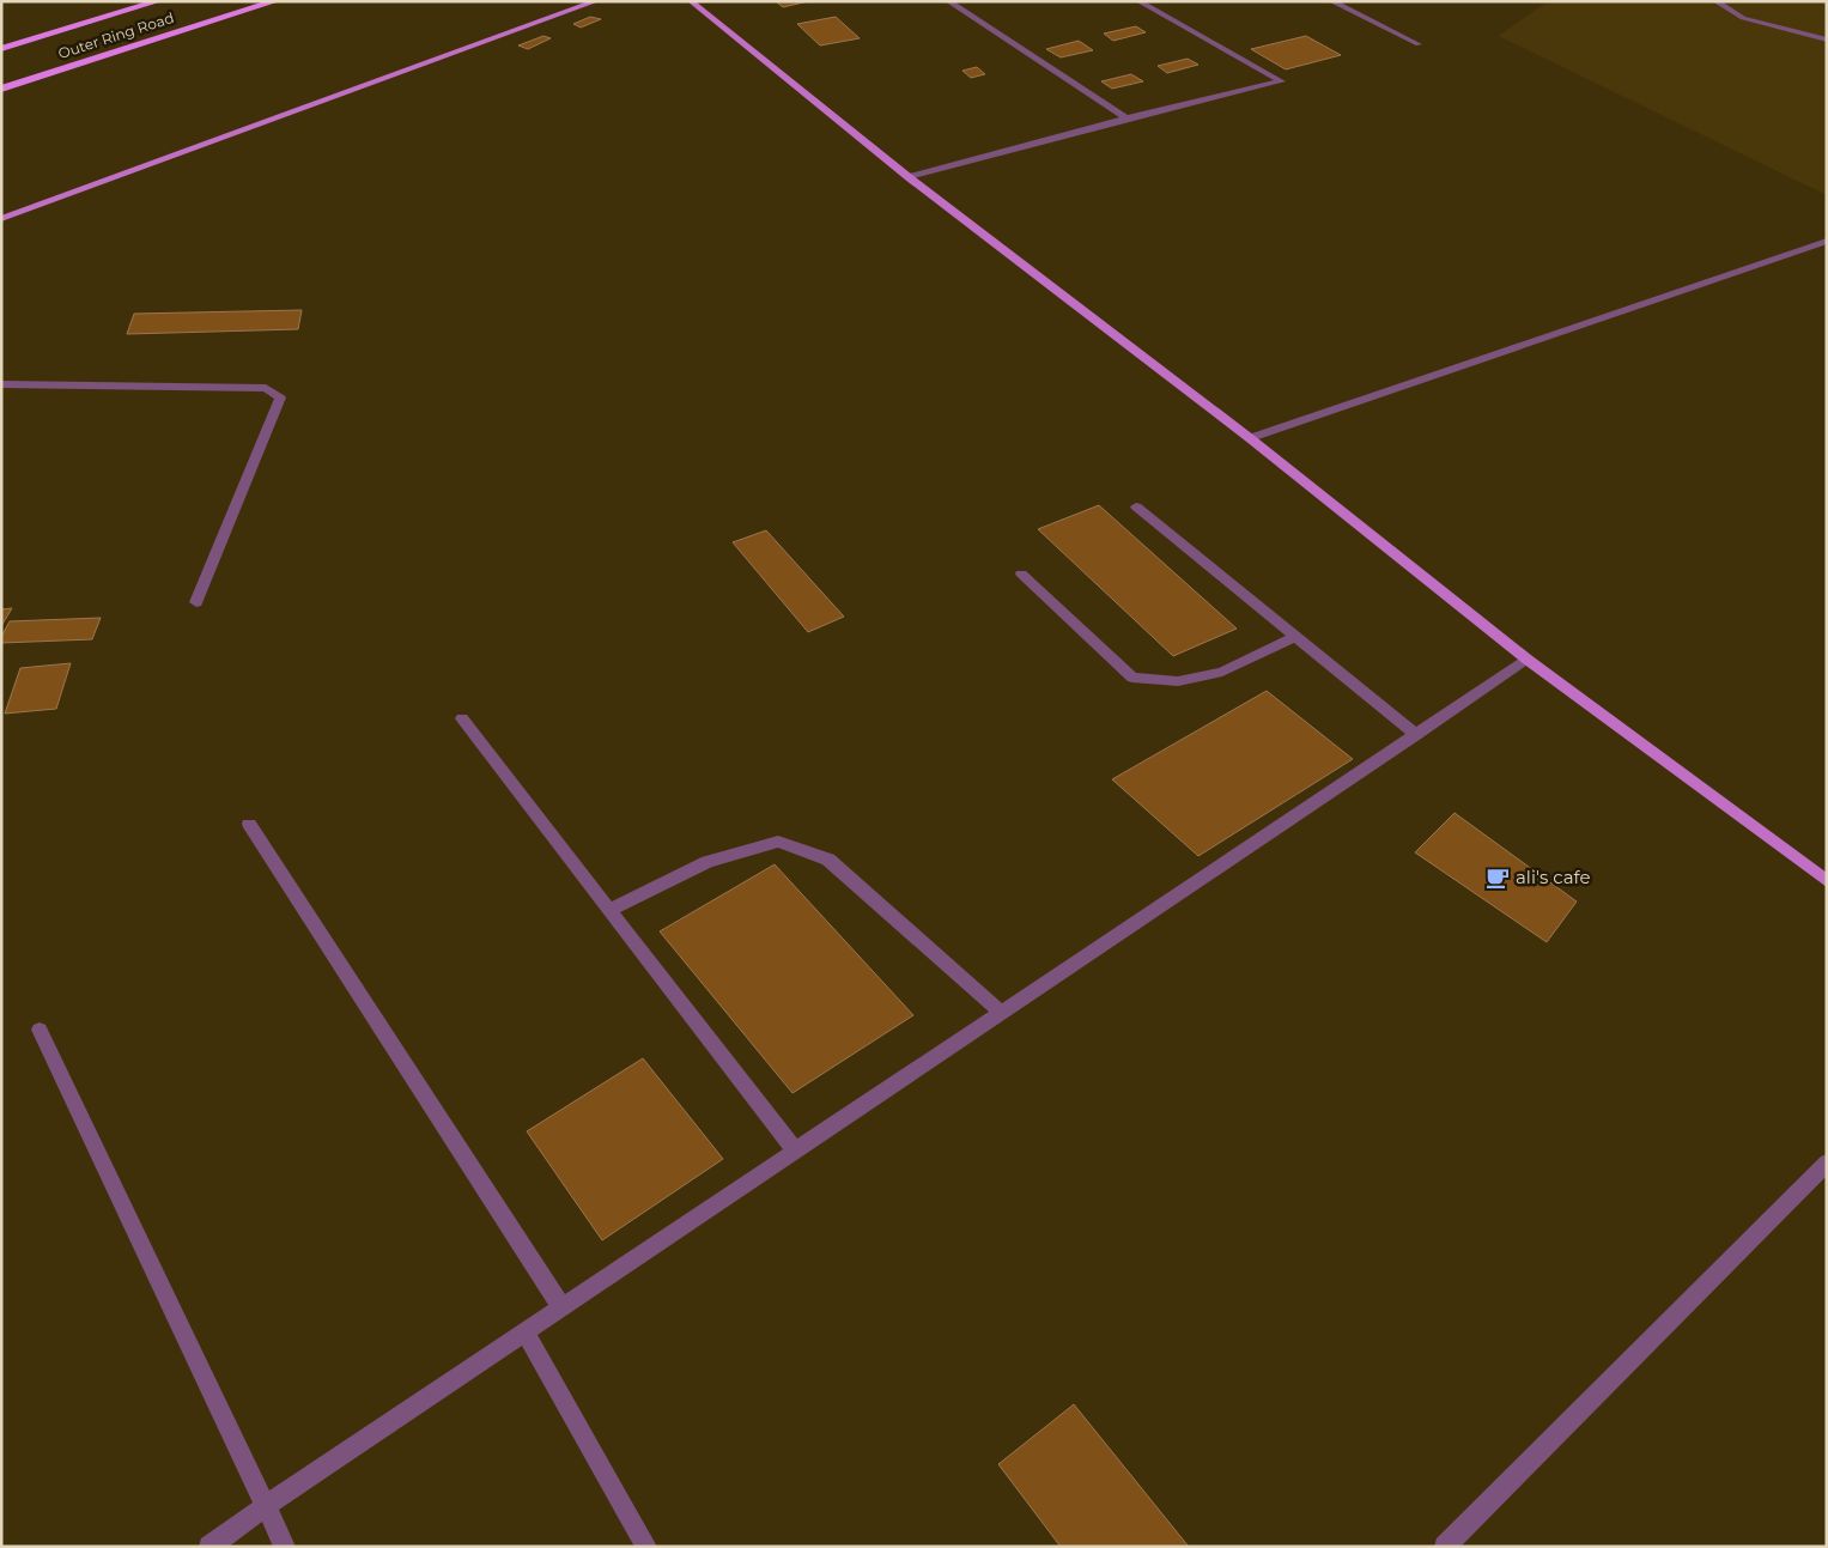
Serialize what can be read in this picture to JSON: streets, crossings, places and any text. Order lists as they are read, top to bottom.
{
  "streets": {
    "highway": ["Outer Ring Road"]
  },
  "places": {
    "cafe": ["ali's cafe"]
  }
}
